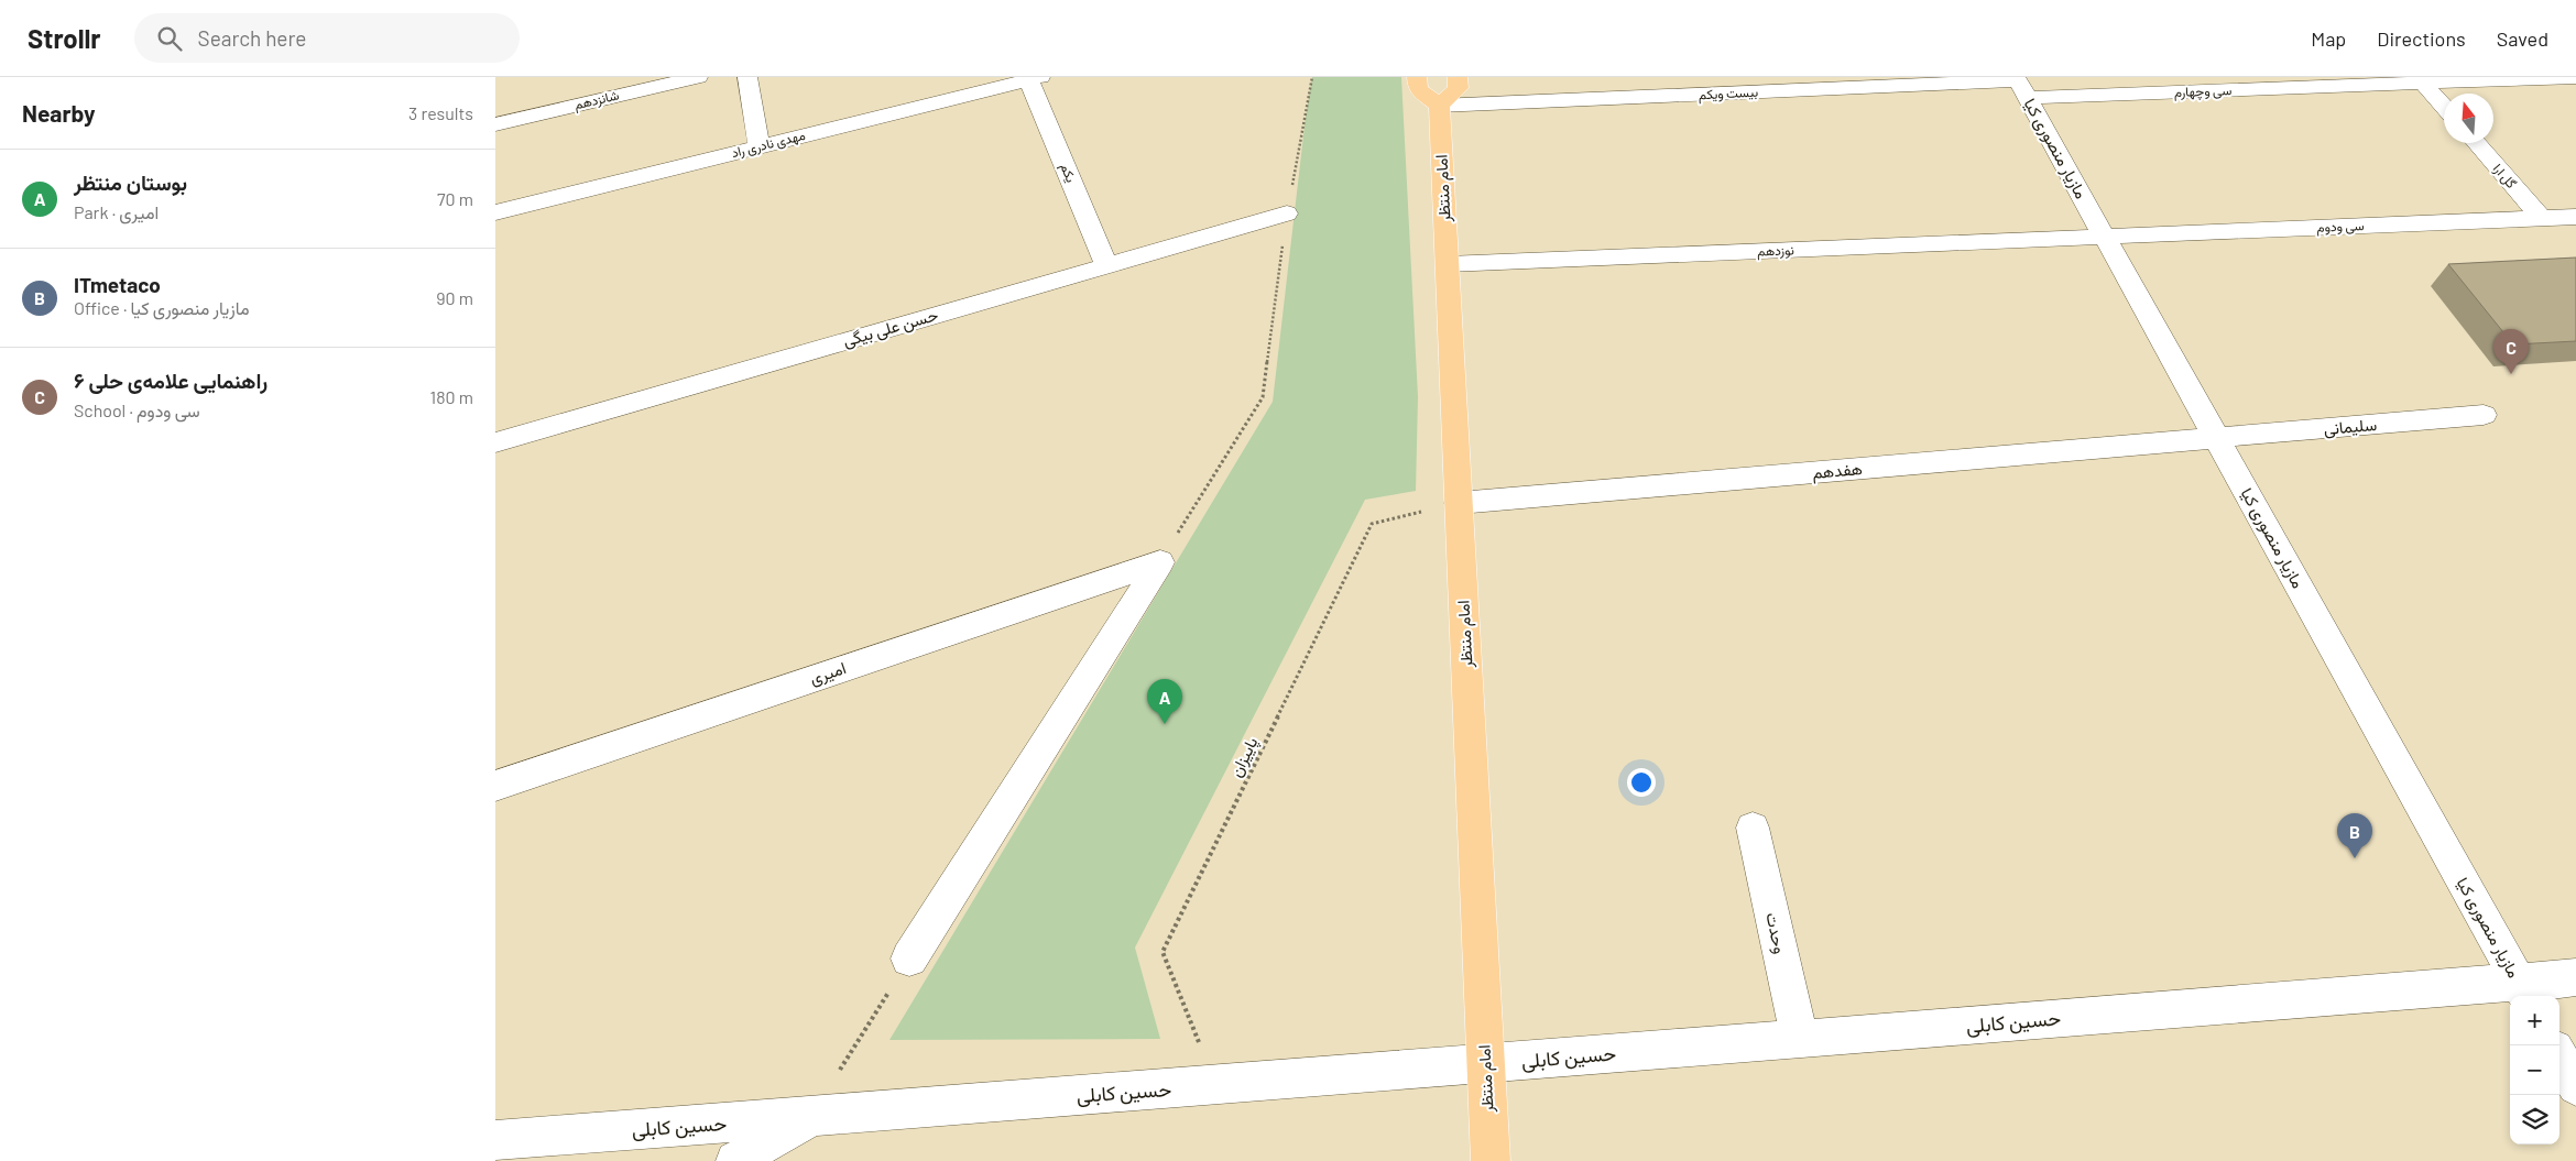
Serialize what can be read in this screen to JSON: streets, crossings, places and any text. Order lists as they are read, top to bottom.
{
  "streets": {
    "main road": ["امام منتظر"],
    "street": [
      "سی وچهارم",
      "بیست ویکم",
      "شانزدهم",
      "مهدی نادری راد",
      "مازیار منصوری کیا",
      "یکم",
      "گل ارا",
      "سی ودوم",
      "نوزدهم",
      "حسن علی بیگی",
      "سلیمانی",
      "هفدهم",
      "امیری",
      "وحدت",
      "حسین کابلی"
    ],
    "path": ["پاییزان"]
  },
  "crossings": [
    ["سی وچهارم", "بیست ویکم"],
    ["سی وچهارم", "مازیار منصوری کیا"],
    ["بیست ویکم", "مازیار منصوری کیا"],
    ["بیست ویکم", "امام منتظر"],
    ["مهدی نادری راد", "یکم"],
    ["مازیار منصوری کیا", "سی ودوم"],
    ["مازیار منصوری کیا", "نوزدهم"],
    ["مازیار منصوری کیا", "سلیمانی"],
    ["مازیار منصوری کیا", "هفدهم"],
    ["مازیار منصوری کیا", "حسین کابلی"],
    ["یکم", "حسن علی بیگی"],
    ["گل ارا", "سی ودوم"],
    ["امام منتظر", "نوزدهم"],
    ["امام منتظر", "هفدهم"],
    ["امام منتظر", "پاییزان"],
    ["امام منتظر", "حسین کابلی"],
    ["سی ودوم", "نوزدهم"],
    ["سلیمانی", "هفدهم"],
    ["هفدهم", "پاییزان"],
    ["پاییزان", "حسین کابلی"],
    ["وحدت", "حسین کابلی"]
  ],
  "north": "top",
  "page": {
    "header": "Strollr",
    "search": "Search here",
    "nav": ["Map", "Directions", "Saved"],
    "heading": ["Nearby", "3 results"],
    "list": [
      {
        "mark": "A",
        "name": "بوستان منتظر",
        "note": "Park · امیری",
        "value": "70 m"
      },
      {
        "mark": "B",
        "name": "ITmetaco",
        "note": "Office · مازیار منصوری کیا",
        "value": "90 m"
      },
      {
        "mark": "C",
        "name": "راهنمایی علامه‌ی حلی ۶",
        "note": "School · سی ودوم",
        "value": "180 m"
      }
    ],
    "pins": ["C", "A", "B"],
    "map_buttons": ["+", "−"]
  }
}
